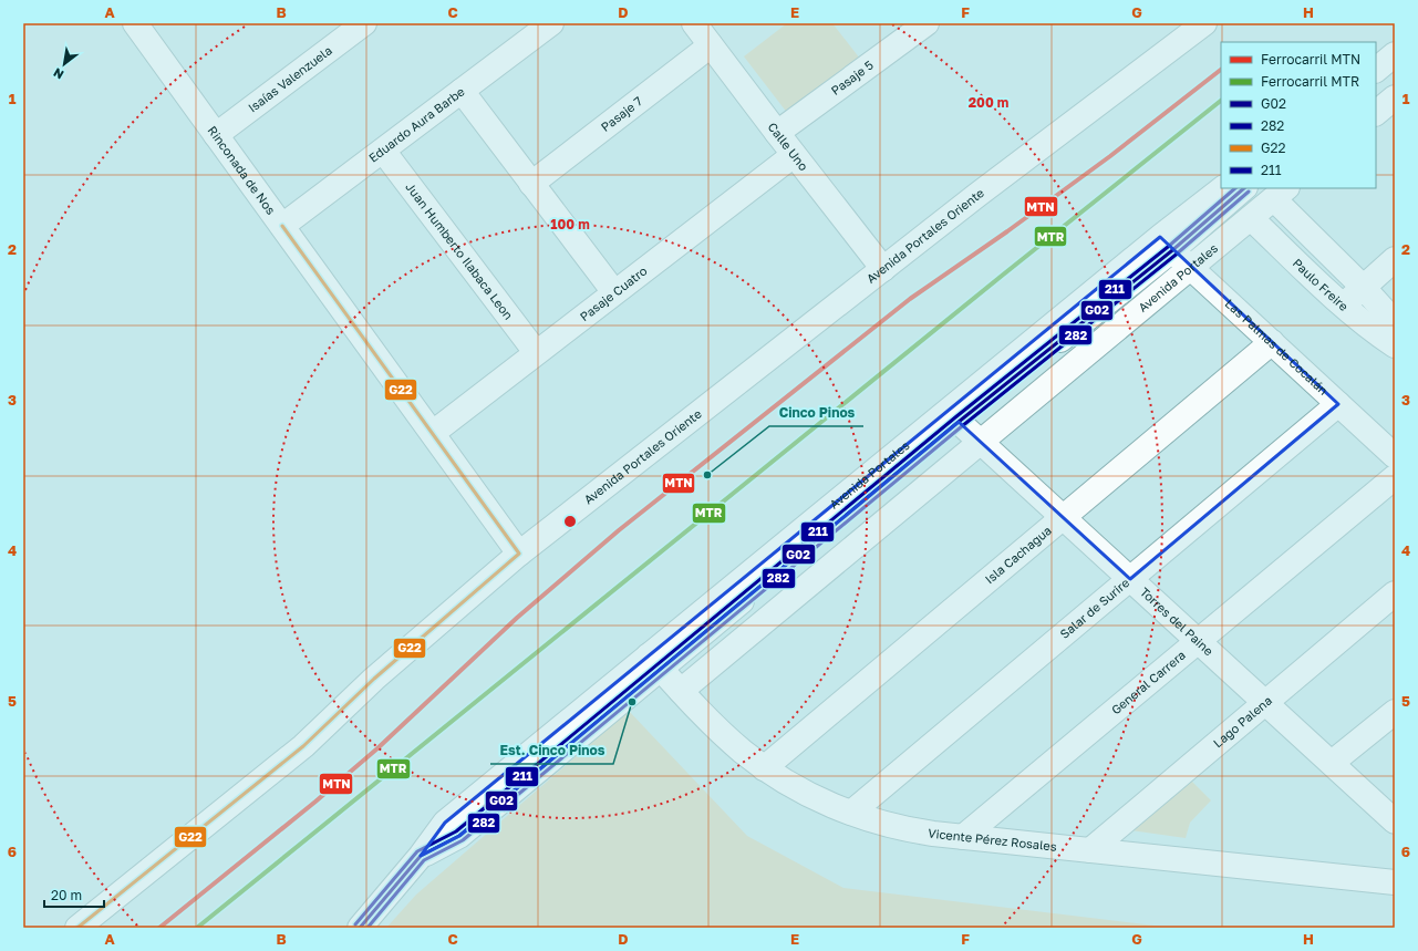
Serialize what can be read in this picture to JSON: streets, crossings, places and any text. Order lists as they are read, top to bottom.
{
  "streets": {
    "street": [
      "Isaías Valenzuela",
      "Pasaje 5",
      "Pasaje 7",
      "Eduardo Aura Barbe",
      "Calle Uno",
      "Rinconada de Nos",
      "Avenida Portales Oriente",
      "Juan Humberto Ilabaca Leon",
      "Avenida Portales",
      "Paulo Freire",
      "Pasaje Cuatro",
      "Las Palmas de Cocalán",
      "Isla Cachagua",
      "Salar de Surire",
      "Torres del Paine",
      "General Carrera",
      "Lago Palena",
      "Vicente Pérez Rosales"
    ]
  },
  "crossings": [
    ["Isaías Valenzuela", "Rinconada de Nos"],
    ["Pasaje 5", "Calle Uno"],
    ["Pasaje 7", "Calle Uno"],
    ["Eduardo Aura Barbe", "Rinconada de Nos"],
    ["Eduardo Aura Barbe", "Juan Humberto Ilabaca Leon"],
    ["Calle Uno", "Avenida Portales Oriente"],
    ["Calle Uno", "Pasaje Cuatro"],
    ["Rinconada de Nos", "Avenida Portales Oriente"],
    ["Rinconada de Nos", "Pasaje Cuatro"],
    ["Juan Humberto Ilabaca Leon", "Pasaje Cuatro"],
    ["Avenida Portales", "Paulo Freire"],
    ["Avenida Portales", "Las Palmas de Cocalán"],
    ["Avenida Portales", "Torres del Paine"],
    ["Avenida Portales", "Vicente Pérez Rosales"],
    ["Las Palmas de Cocalán", "Isla Cachagua"],
    ["Las Palmas de Cocalán", "Salar de Surire"],
    ["Isla Cachagua", "Torres del Paine"],
    ["Isla Cachagua", "Vicente Pérez Rosales"],
    ["Salar de Surire", "Torres del Paine"],
    ["Salar de Surire", "Vicente Pérez Rosales"],
    ["Torres del Paine", "General Carrera"],
    ["Torres del Paine", "Lago Palena"],
    ["General Carrera", "Vicente Pérez Rosales"],
    ["Lago Palena", "Vicente Pérez Rosales"]
  ],
  "places": ["Cinco Pinos", "Est. Cinco Pinos"],
  "lines": [
    "rail line MTN",
    "rail line MTR",
    "transit line G02",
    "transit line 211",
    "transit line 282",
    "transit line G22"
  ],
  "legend": [
    "Ferrocarril MTN",
    "Ferrocarril MTR",
    "G02",
    "282",
    "G22",
    "211"
  ],
  "scale_bar": "20 m",
  "north": "bottom left",
  "grid": {
    "columns": [
      "A",
      "B",
      "C",
      "D",
      "E",
      "F",
      "G",
      "H"
    ],
    "rows": [
      "1",
      "2",
      "3",
      "4",
      "5",
      "6"
    ]
  },
  "rings": ["200 m", "100 m"]
}
